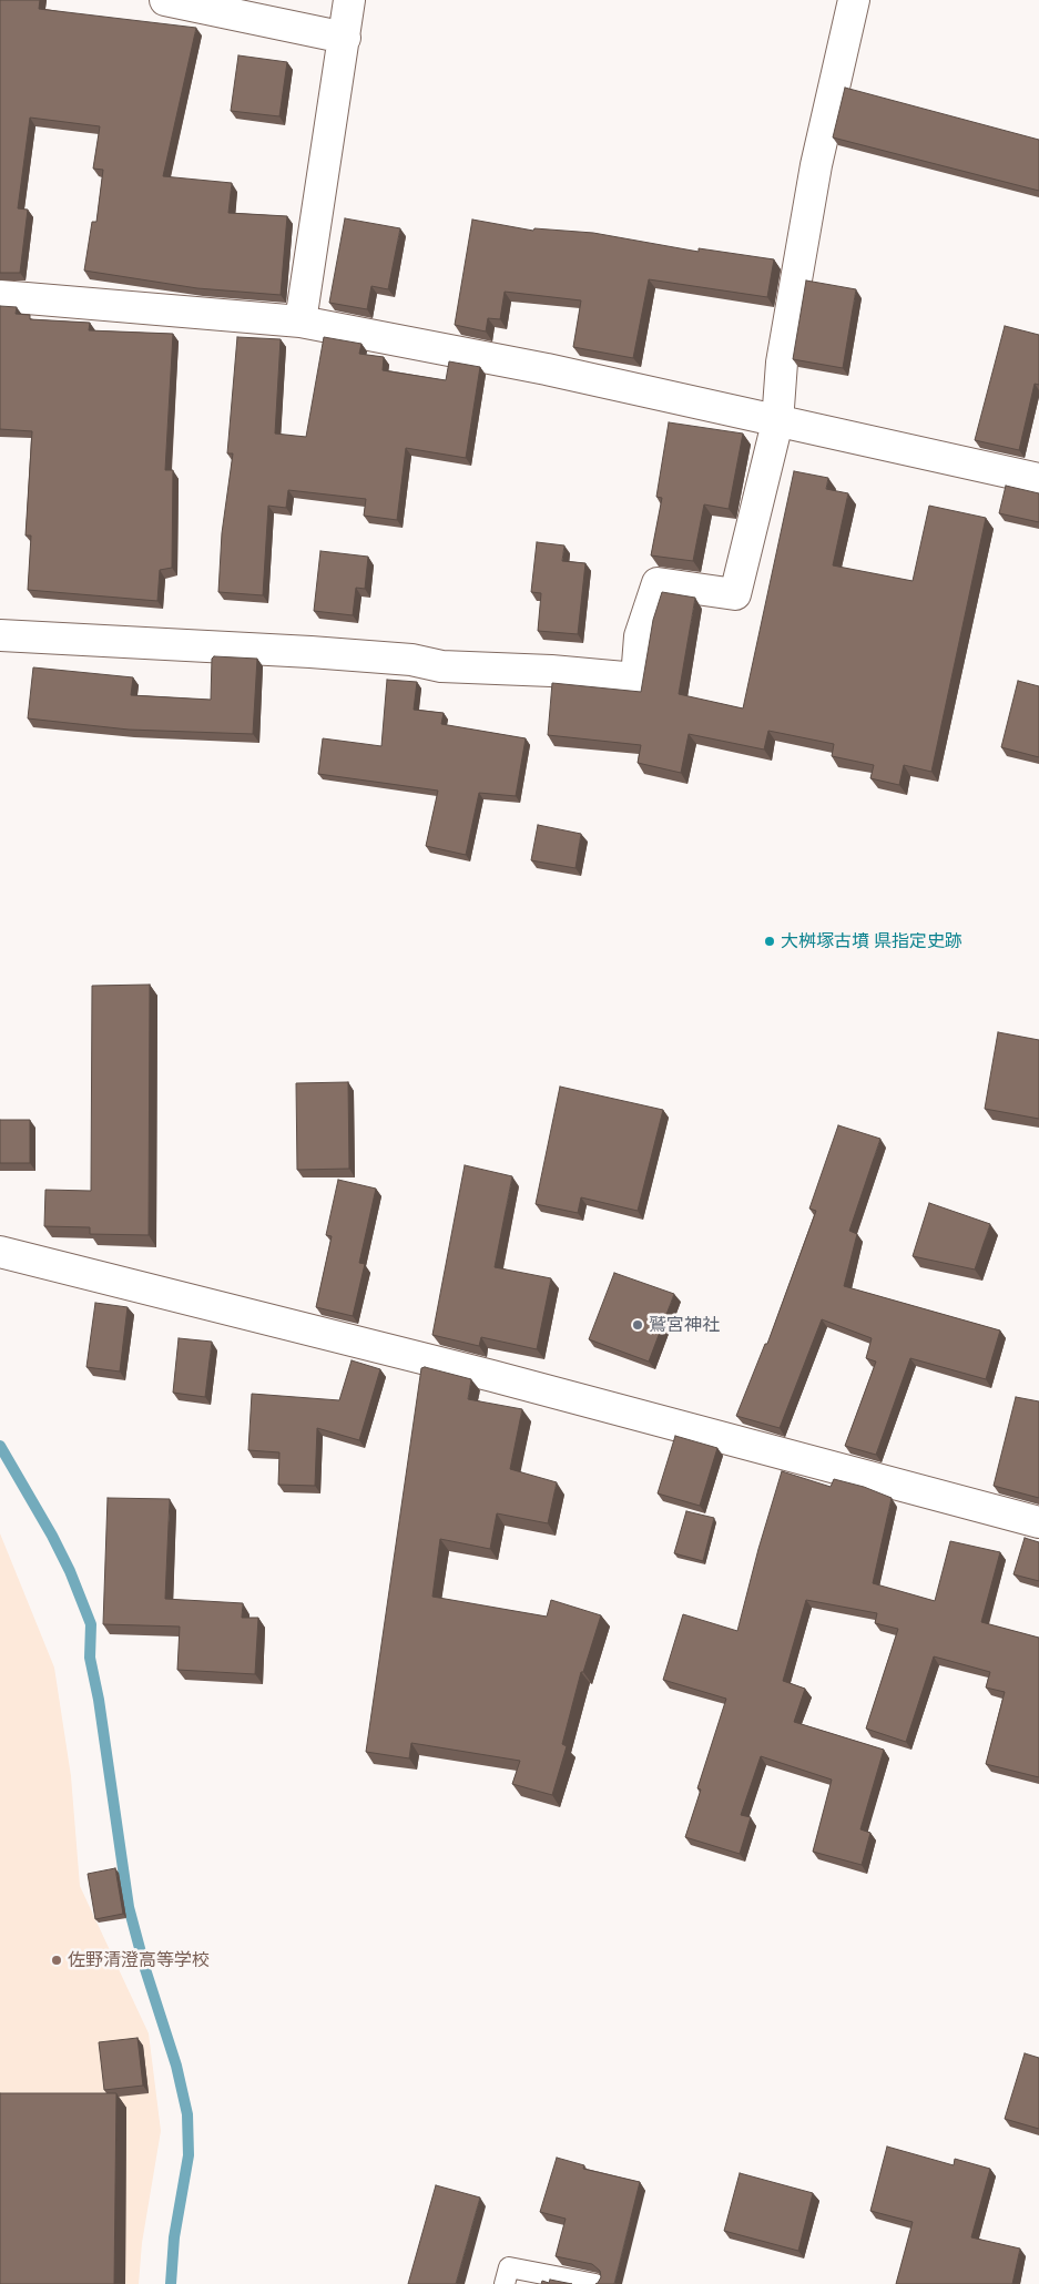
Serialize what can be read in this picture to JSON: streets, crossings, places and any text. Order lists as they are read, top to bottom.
{
  "places": ["大桝塚古墳 県指定史跡", "鷲宮神社", "佐野清澄高等学校"]
}
